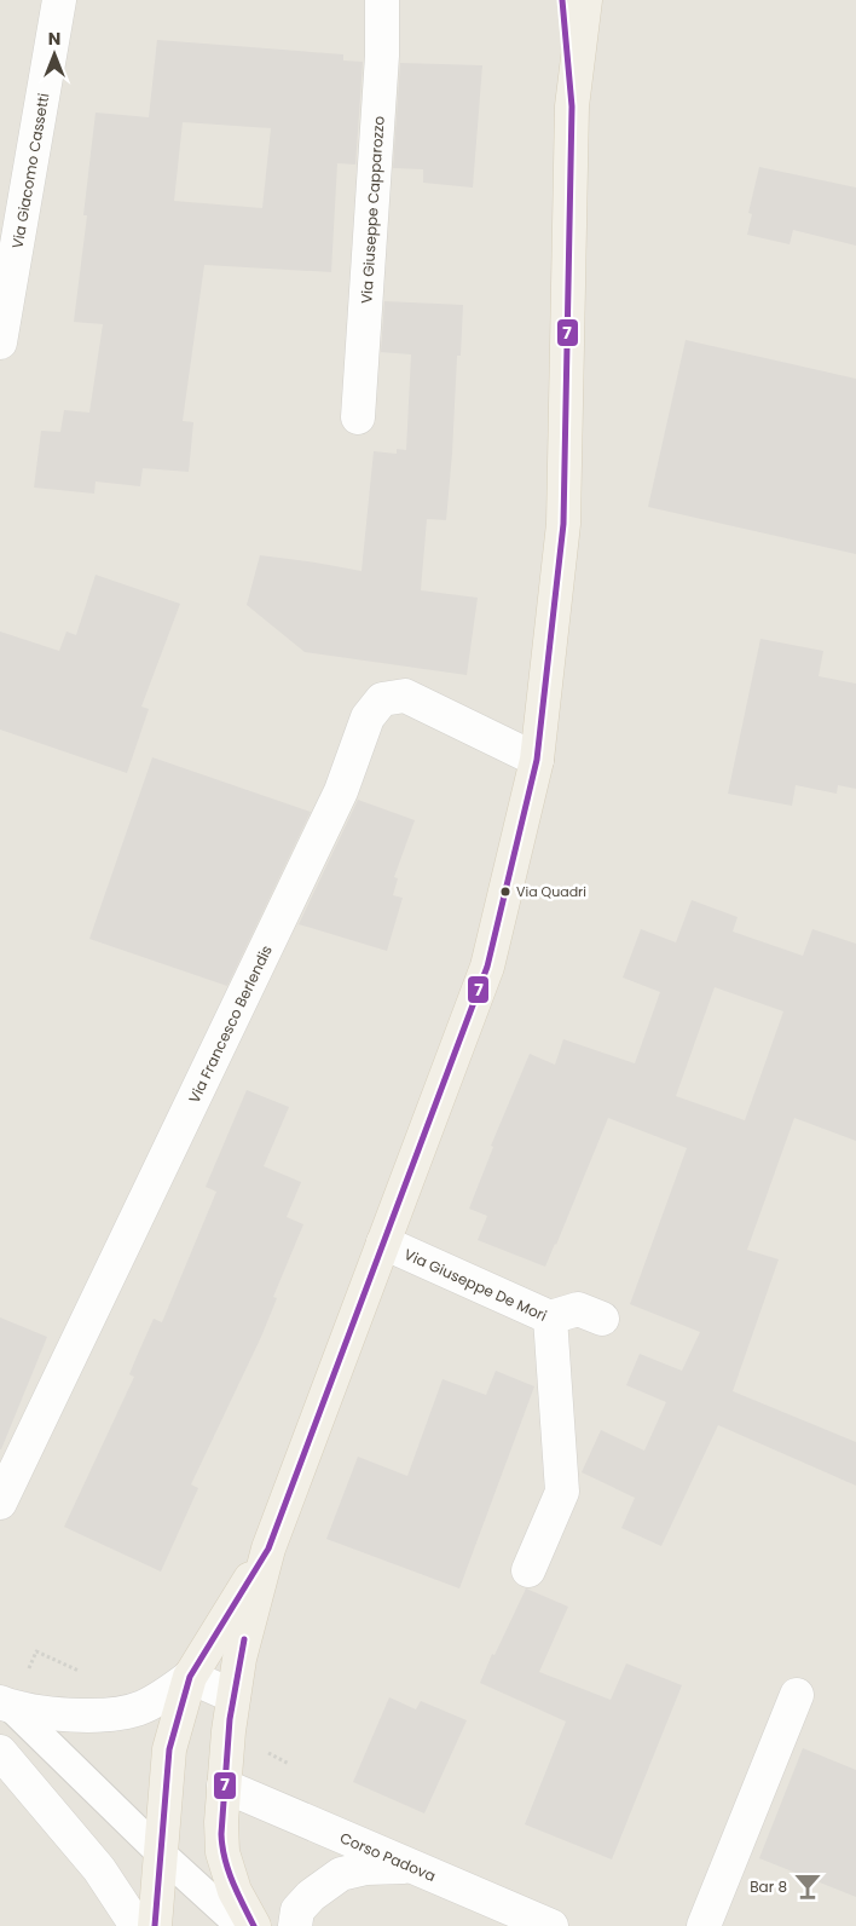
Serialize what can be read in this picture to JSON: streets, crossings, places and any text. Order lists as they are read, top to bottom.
{
  "streets": {
    "street": [
      "Via Giacomo Cassetti",
      "Via Giuseppe Capparozzo",
      "Via Francesco Berlendis",
      "Via Giuseppe De Mori",
      "Corso Padova"
    ]
  },
  "places": {
    "other": ["Via Quadri"],
    "bar": ["Bar 8"]
  },
  "lines": ["transit line 7"],
  "north": "top"
}
